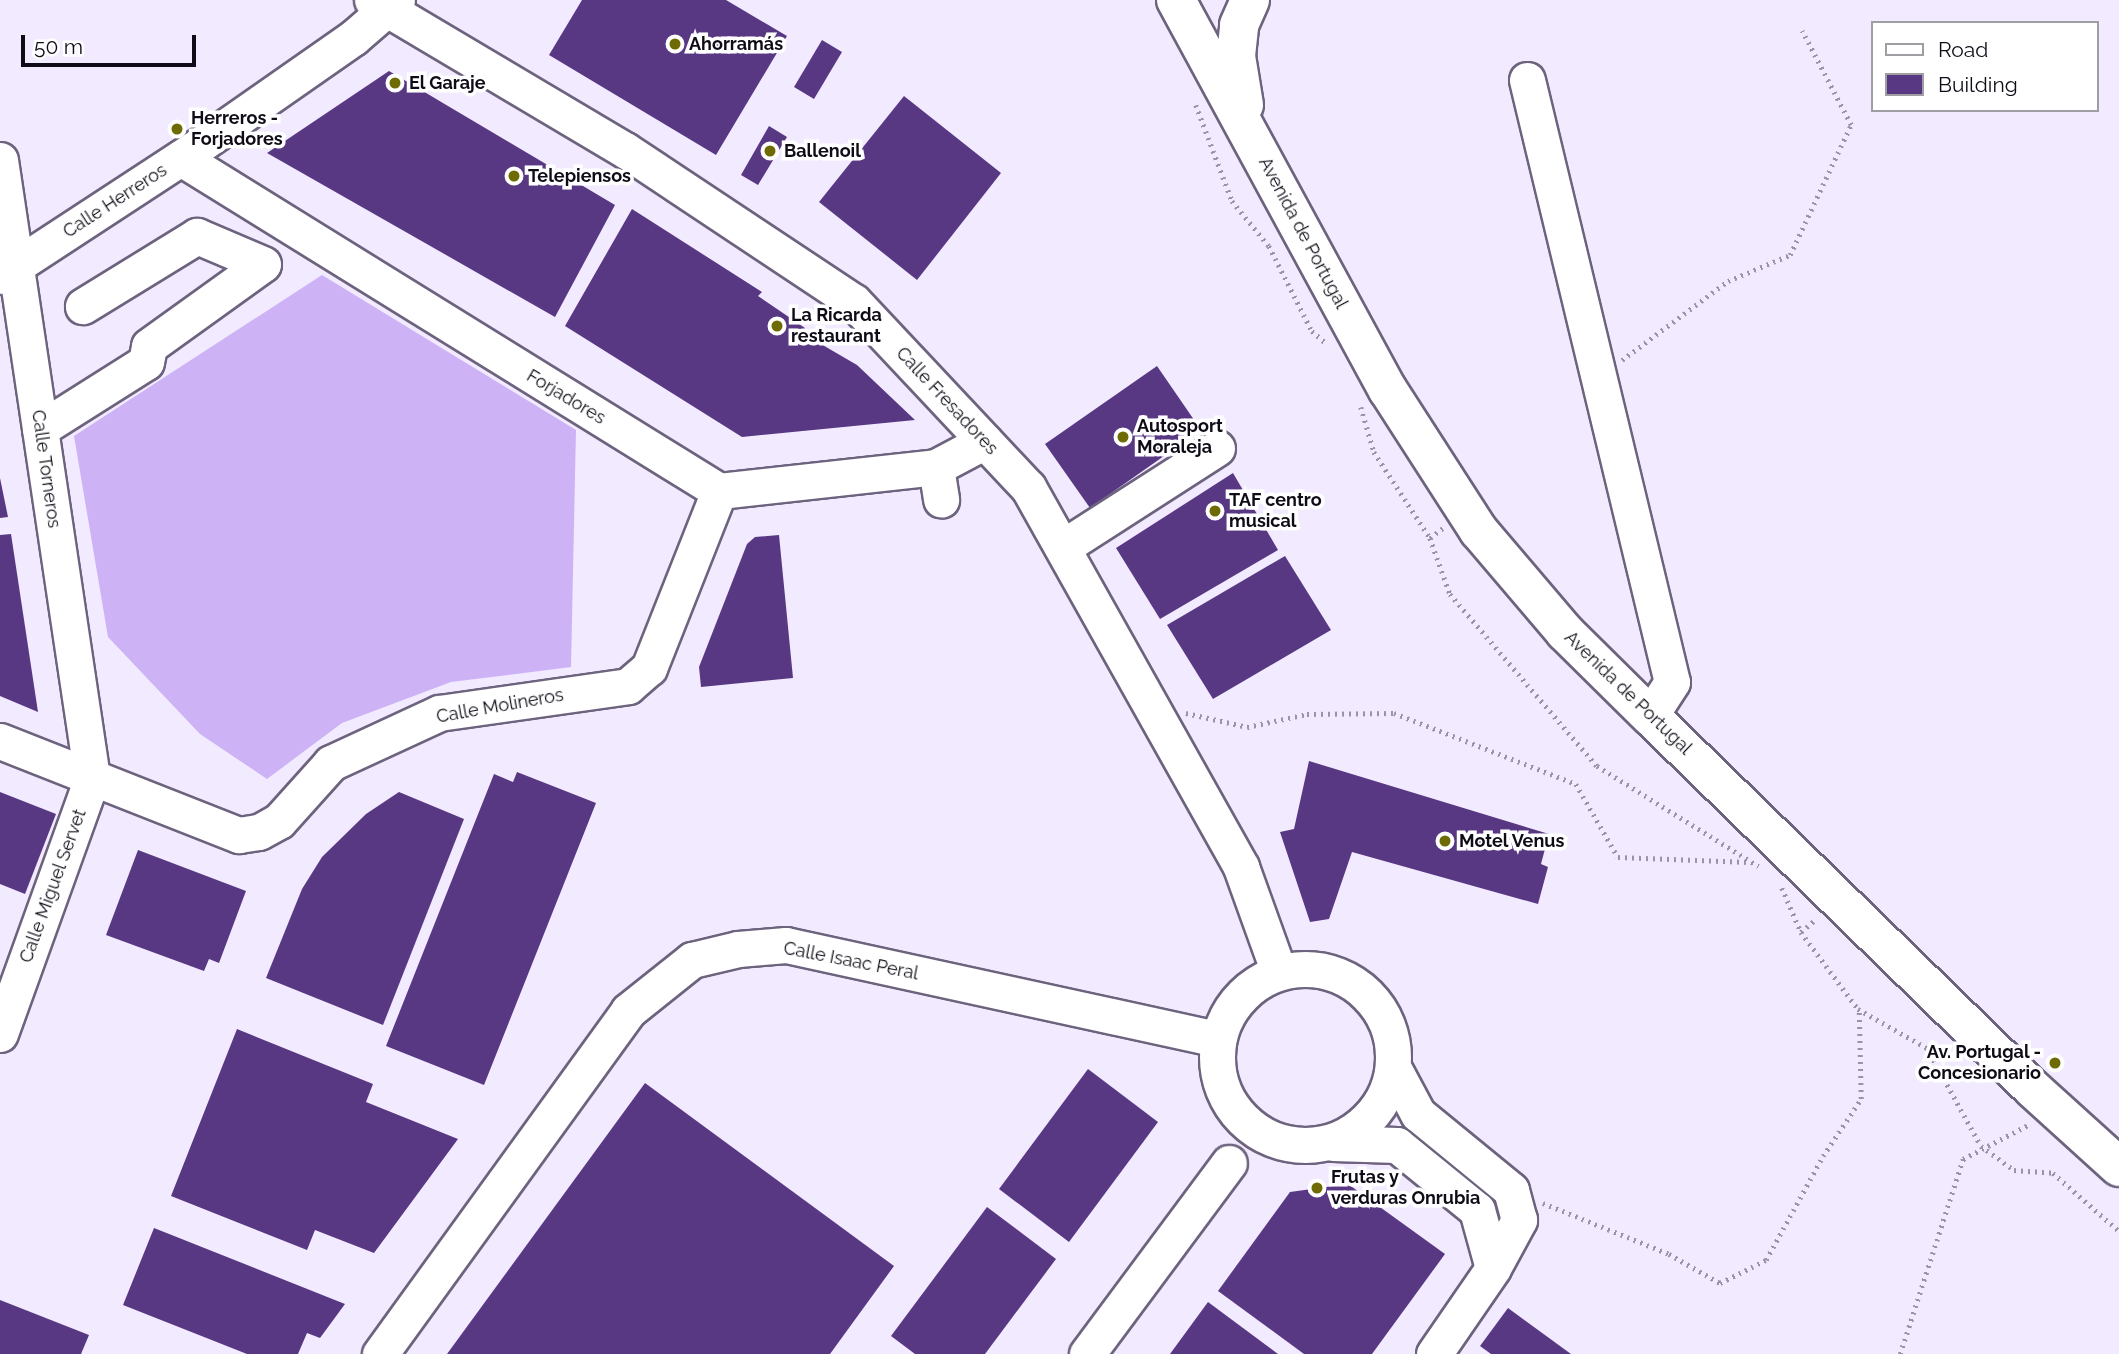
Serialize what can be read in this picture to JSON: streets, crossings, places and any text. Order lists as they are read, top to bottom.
{
  "streets": {
    "main road": ["Avenida de Portugal"],
    "street": [
      "Calle Herreros",
      "Forjadores",
      "Calle Fresadores",
      "Calle Torneros",
      "Calle Molineros",
      "Calle Miguel Servet",
      "Calle Isaac Peral"
    ]
  },
  "crossings": [
    ["Calle Herreros", "Forjadores"],
    ["Calle Herreros", "Calle Fresadores"],
    ["Calle Herreros", "Calle Torneros"],
    ["Forjadores", "Calle Molineros"],
    ["Calle Fresadores", "Calle Isaac Peral"],
    ["Calle Torneros", "Calle Molineros"],
    ["Calle Torneros", "Calle Miguel Servet"],
    ["Calle Molineros", "Calle Miguel Servet"]
  ],
  "places": [
    "Ahorramás",
    "El Garaje",
    "Herreros - Forjadores",
    "Ballenoil",
    "Telepiensos",
    "La Ricarda restaurant",
    "Autosport Moraleja",
    "TAF centro musical",
    "Motel Venus",
    "Av. Portugal - Concesionario",
    "Frutas y verduras Onrubia"
  ],
  "legend": ["Road", "Building"],
  "scale_bar": "50 m"
}
